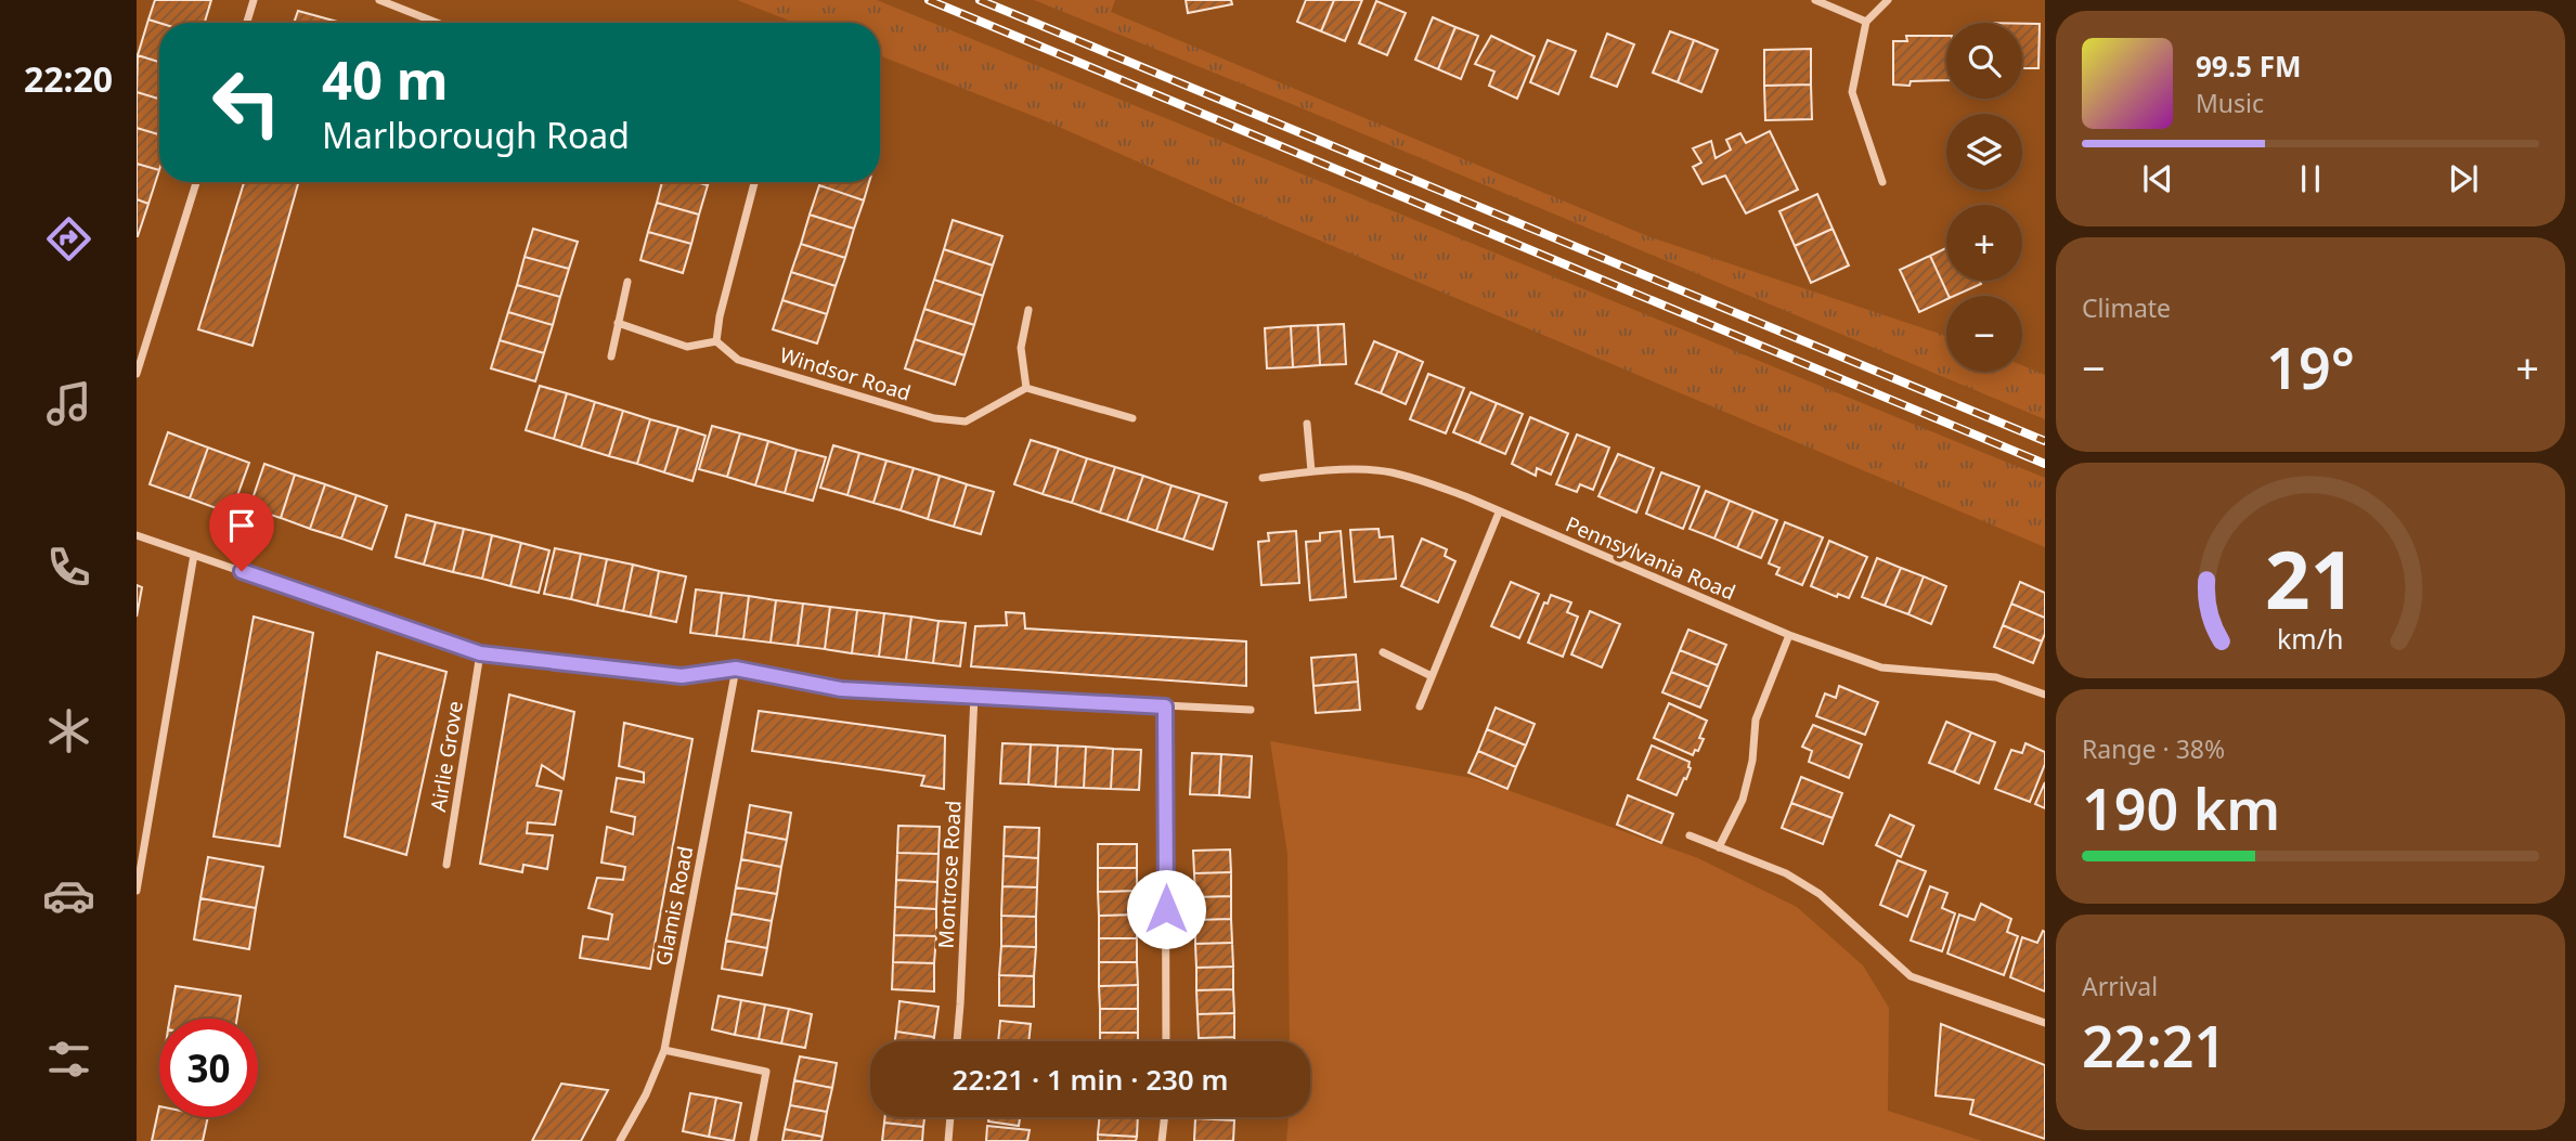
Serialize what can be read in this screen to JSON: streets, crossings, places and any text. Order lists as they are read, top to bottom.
{
  "streets": {
    "street": [
      "Windsor Road",
      "Pennsylvania Road",
      "Airlie Grove",
      "Montrose Road",
      "Glamis Road"
    ]
  },
  "page": {
    "tabs": "22:20",
    "map_buttons": ["+", "−"],
    "turn": ["40 m", "Marlborough Road"],
    "song": ["99.5 FM", "Music"],
    "tile": [
      "Climate",
      ["Range · 38%", "190 km"],
      ["Arrival", "22:21"]
    ],
    "heat": ["−", "19°", "+"],
    "limit": "30",
    "trip": "22:21 · 1 min · 230 m",
    "gauge": ["21", "km/h"]
  }
}
